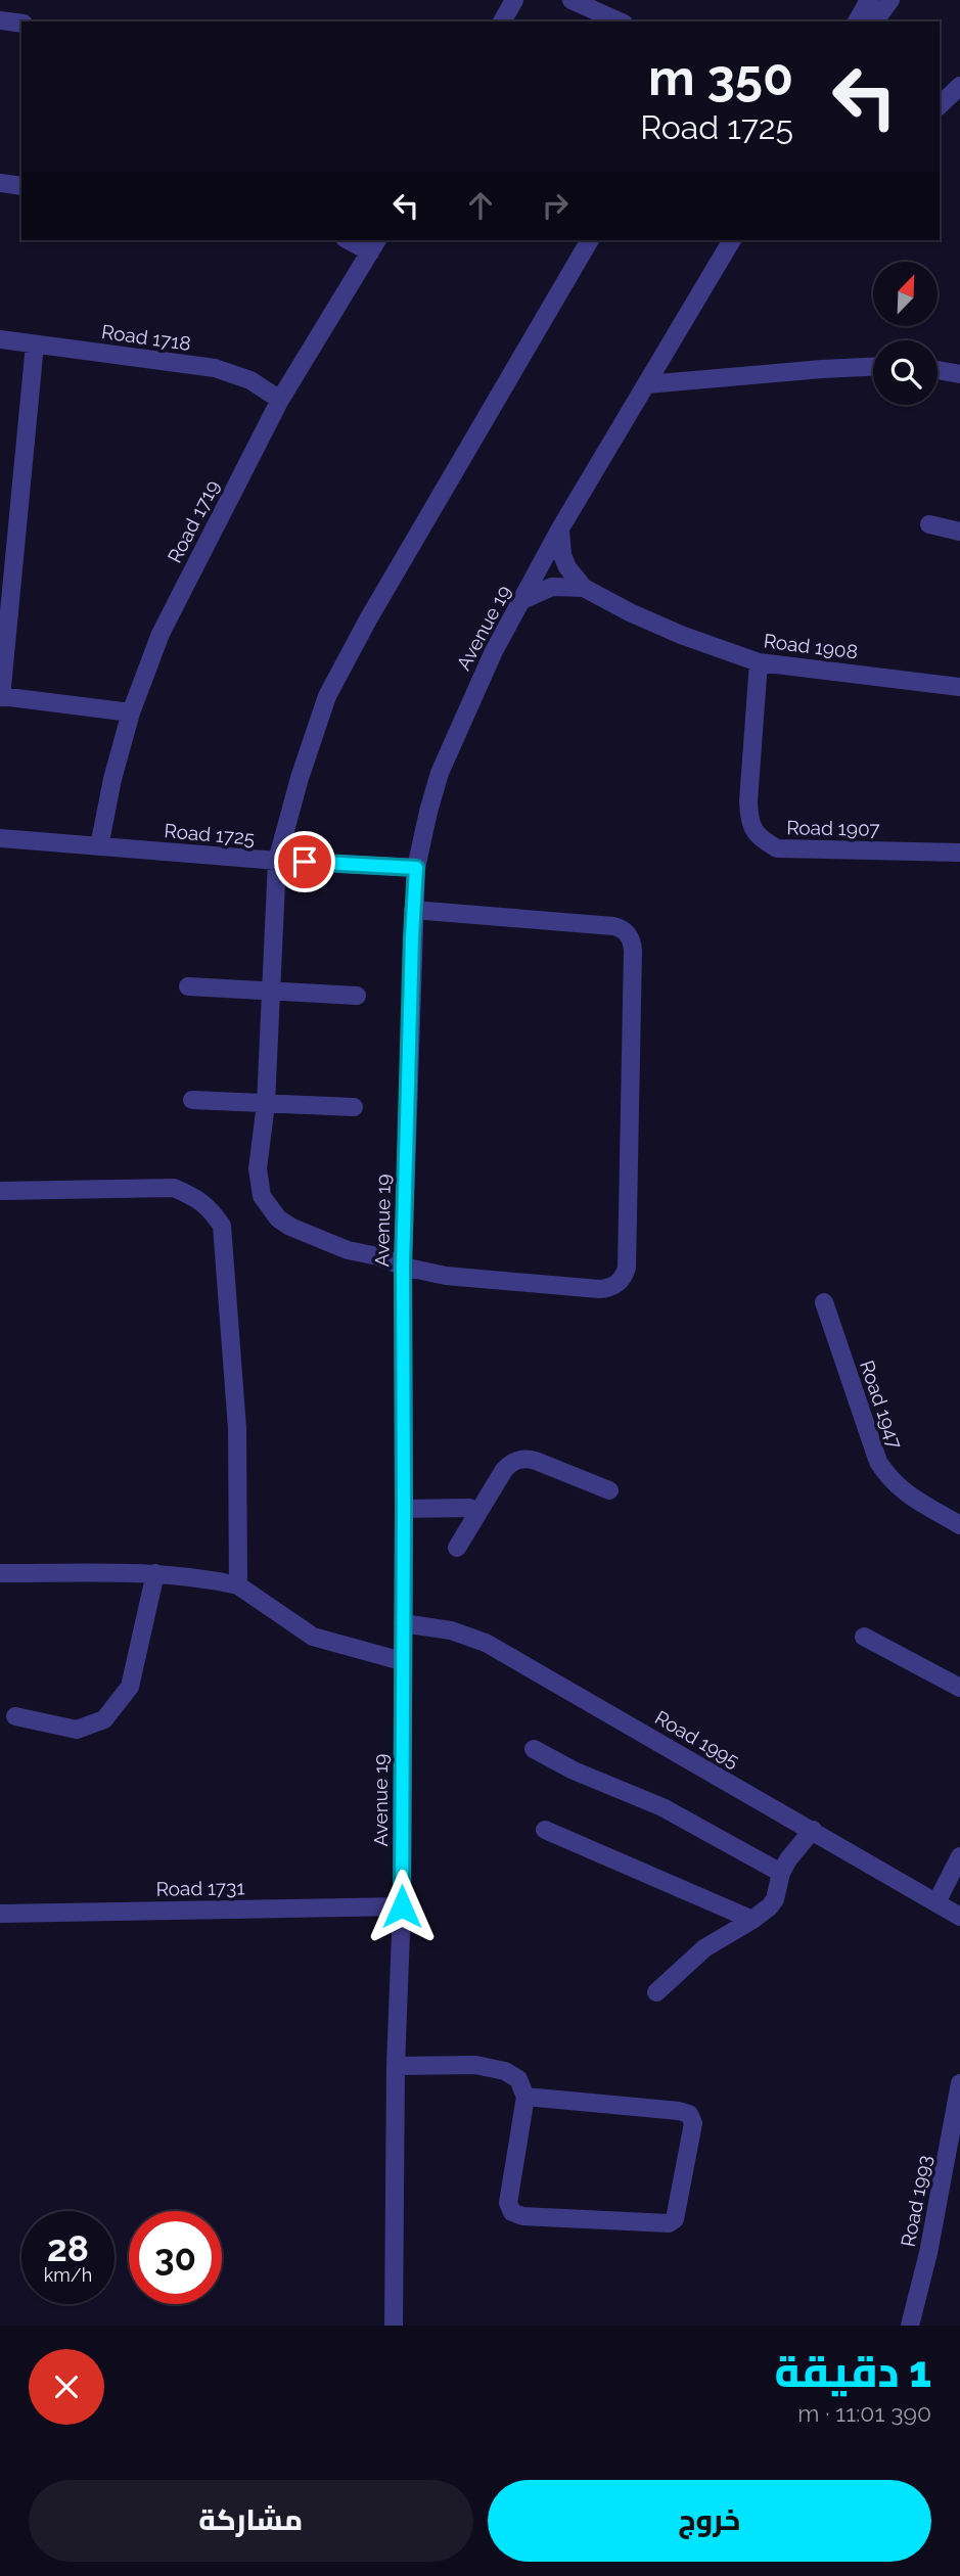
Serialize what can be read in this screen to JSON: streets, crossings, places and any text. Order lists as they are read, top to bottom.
{
  "streets": {
    "street": [
      "Road 1718",
      "Road 1719",
      "Avenue 19",
      "Road 1908",
      "Road 1907",
      "Road 1725",
      "Road 1947",
      "Road 1995",
      "Road 1731",
      "Road 1993"
    ]
  },
  "crossings": [
    ["Road 1718", "Road 1719"],
    ["Road 1719", "Road 1725"],
    ["Avenue 19", "Road 1908"],
    ["Avenue 19", "Road 1725"],
    ["Avenue 19", "Road 1995"],
    ["Avenue 19", "Road 1731"],
    ["Road 1908", "Road 1907"]
  ],
  "north": "top right",
  "page": {
    "turn": ["350 m", "Road 1725"],
    "speed": "28 km/h",
    "limit": "30",
    "heading": ["1 دقيقة", "390 m · 11:01"],
    "buttons": ["خروج", "مشاركة"]
  }
}
